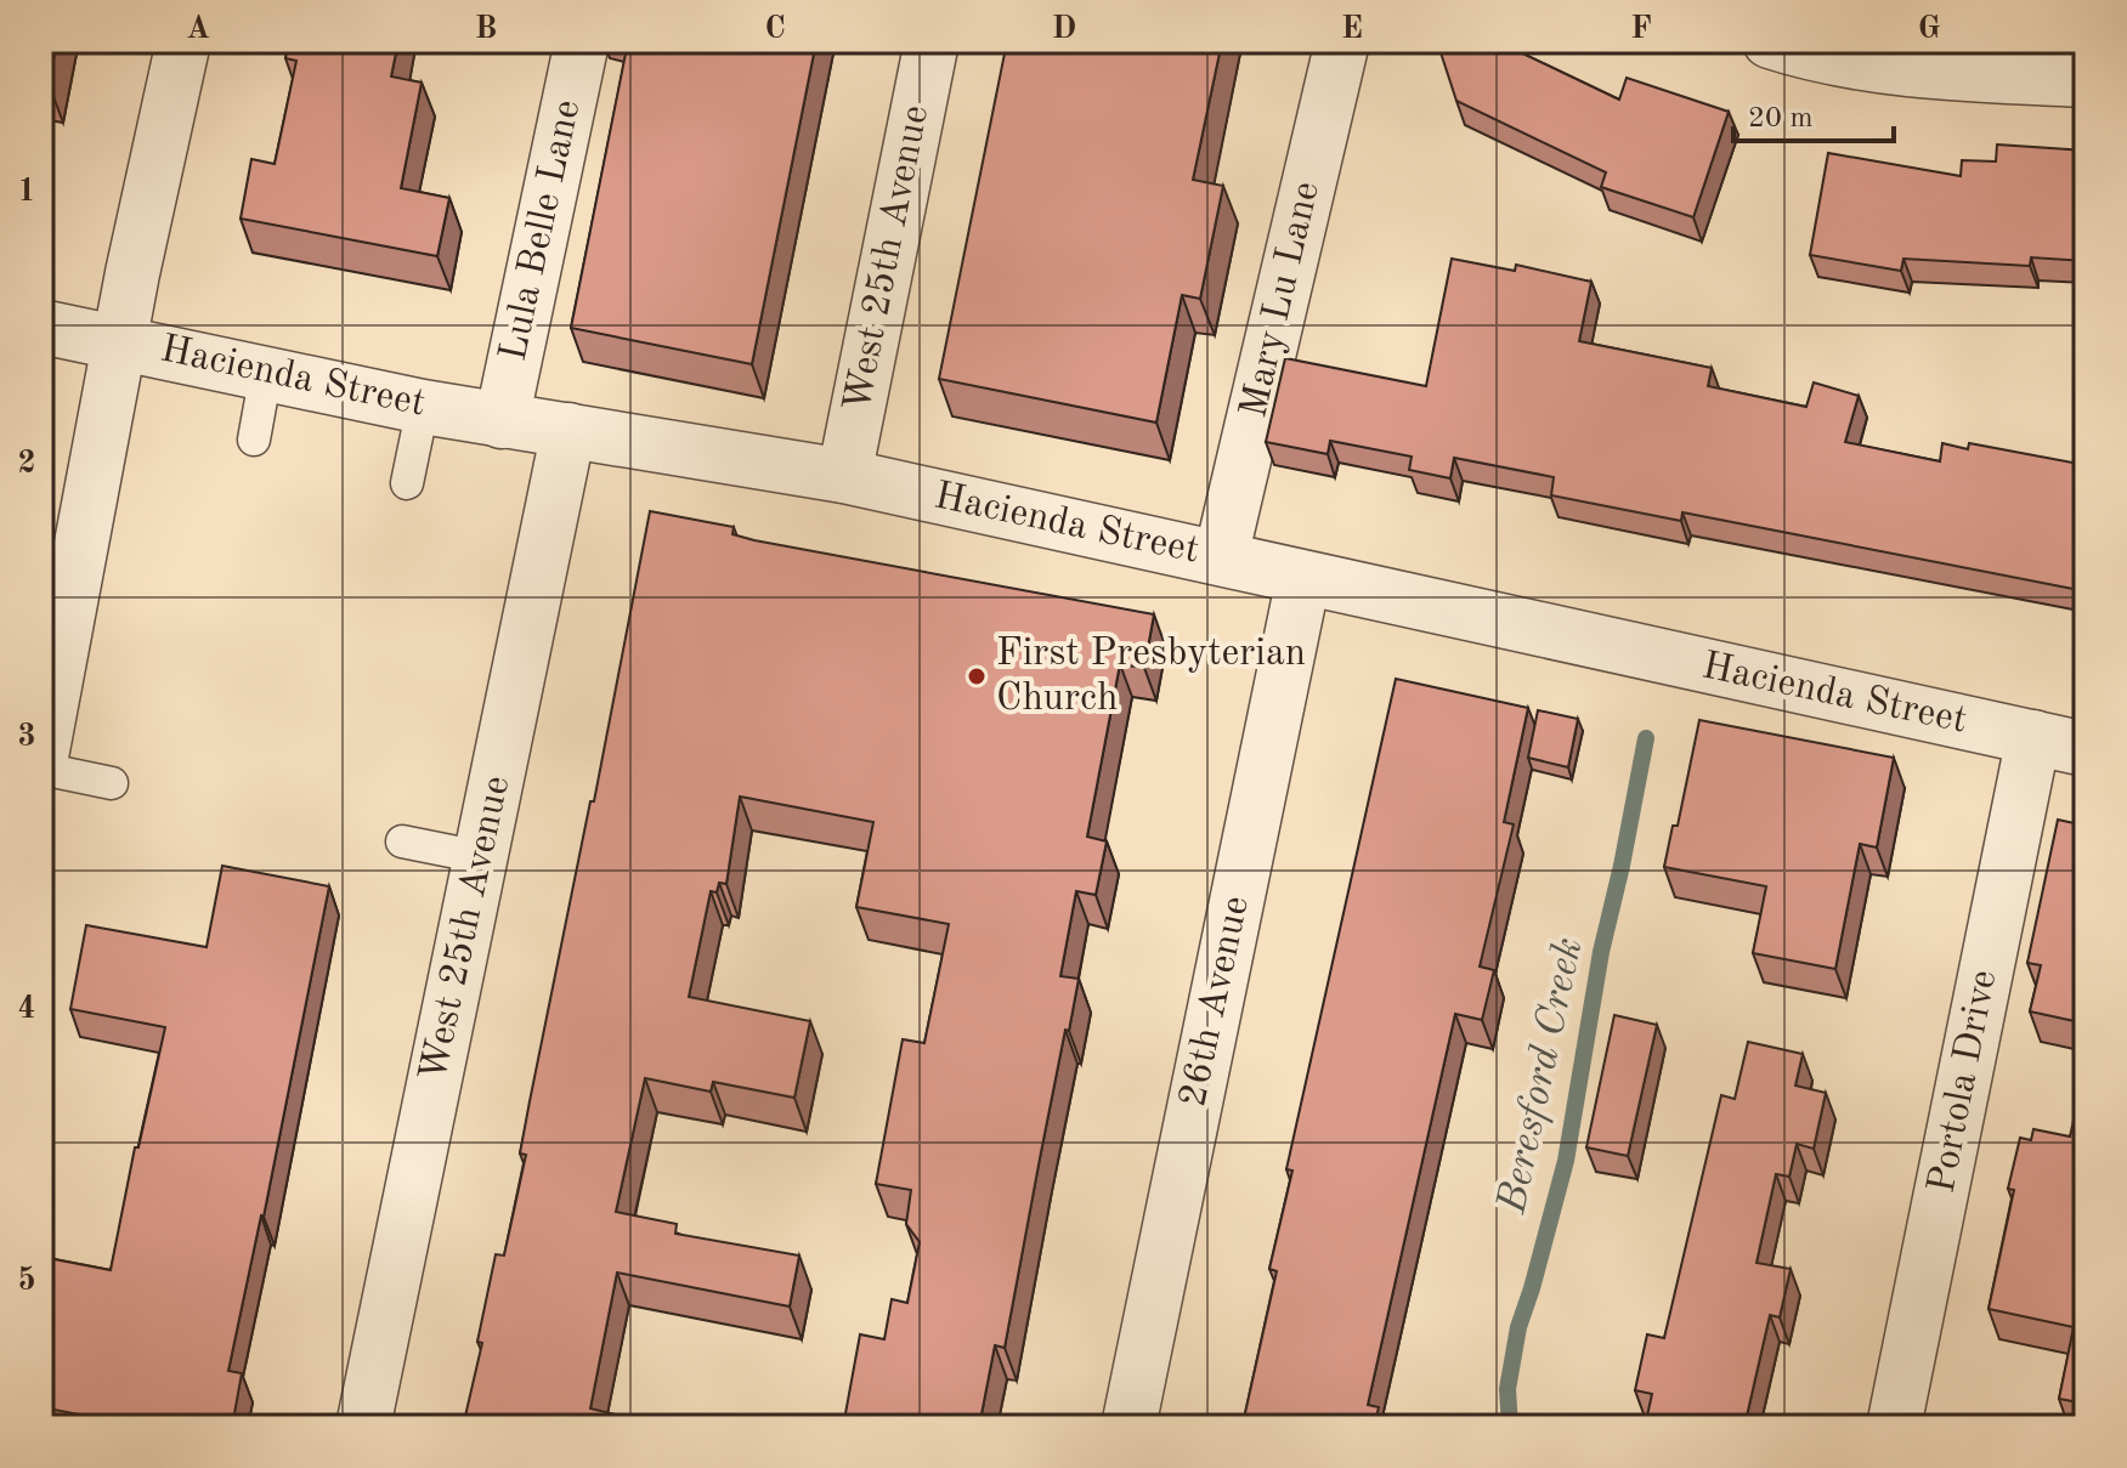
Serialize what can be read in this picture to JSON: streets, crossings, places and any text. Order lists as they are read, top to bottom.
{
  "streets": {
    "street": [
      "Lula Belle Lane",
      "West 25th Avenue",
      "Mary Lu Lane",
      "Hacienda Street",
      "26th Avenue",
      "Portola Drive"
    ]
  },
  "crossings": [
    ["Lula Belle Lane", "Hacienda Street"],
    ["West 25th Avenue", "Hacienda Street"],
    ["Mary Lu Lane", "Hacienda Street"],
    ["Hacienda Street", "26th Avenue"],
    ["Hacienda Street", "Portola Drive"]
  ],
  "water": ["Beresford Creek"],
  "places": ["First Presbyterian Church"],
  "scale_bar": "20 m",
  "grid": {
    "columns": [
      "A",
      "B",
      "C",
      "D",
      "E",
      "F",
      "G"
    ],
    "rows": [
      "1",
      "2",
      "3",
      "4",
      "5"
    ]
  }
}
